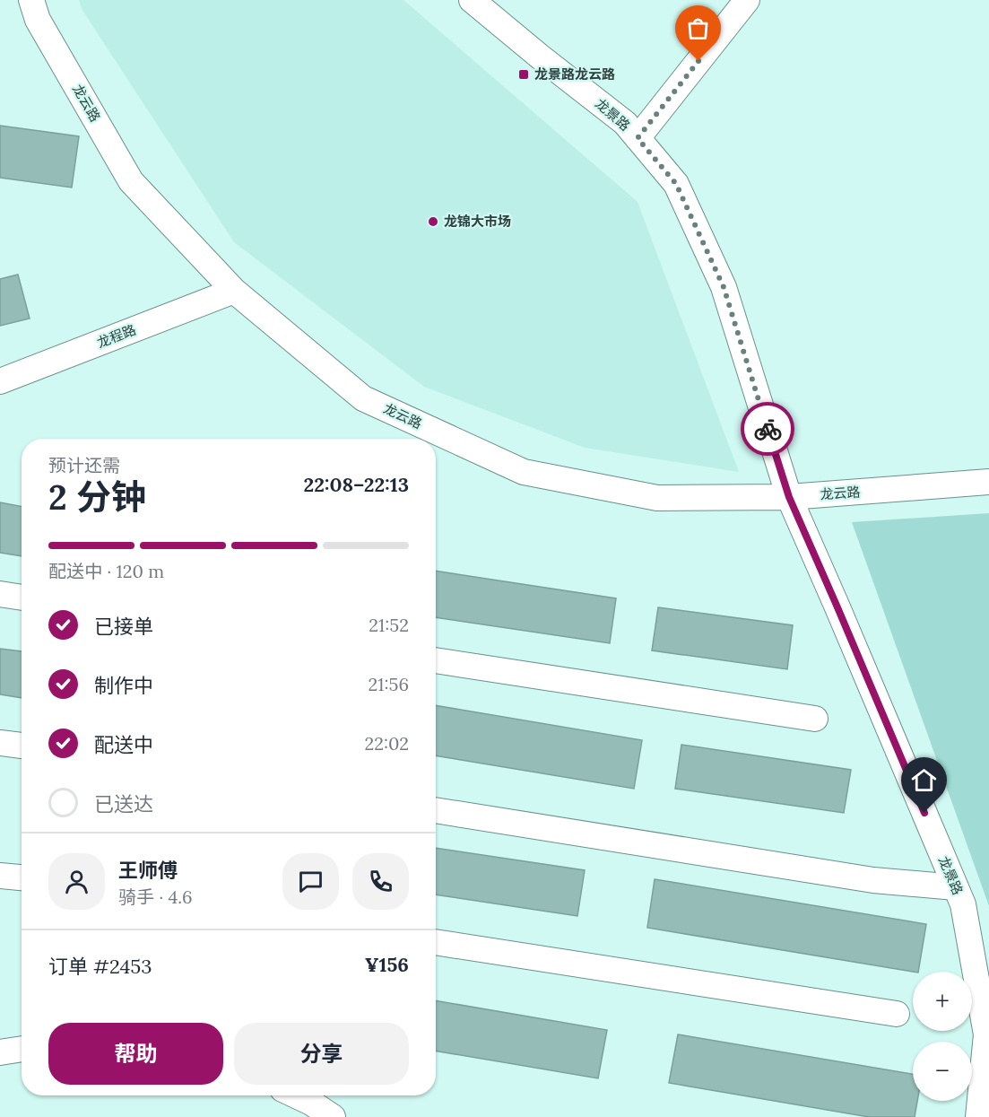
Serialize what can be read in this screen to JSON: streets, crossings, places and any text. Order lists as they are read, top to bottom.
{
  "streets": {
    "street": ["龙云路", "龙景路", "龙程路"]
  },
  "crossings": [
    ["龙云路", "龙景路"],
    ["龙云路", "龙程路"]
  ],
  "places": {
    "transit": ["龙景路龙云路"],
    "other": ["龙锦大市场"]
  },
  "page": {
    "heading": ["2 分钟", "预计还需", "22:08–22:13"],
    "panel": [
      "王师傅",
      "骑手 · 4.6",
      "订单 #2453",
      "¥156"
    ],
    "bar": "配送中 · 120 m",
    "list": [
      ["已接单", "21:52"],
      ["制作中", "21:56"],
      ["配送中", "22:02"],
      "已送达"
    ],
    "map_buttons": ["+", "−"],
    "buttons": ["帮助", "分享"]
  }
}
